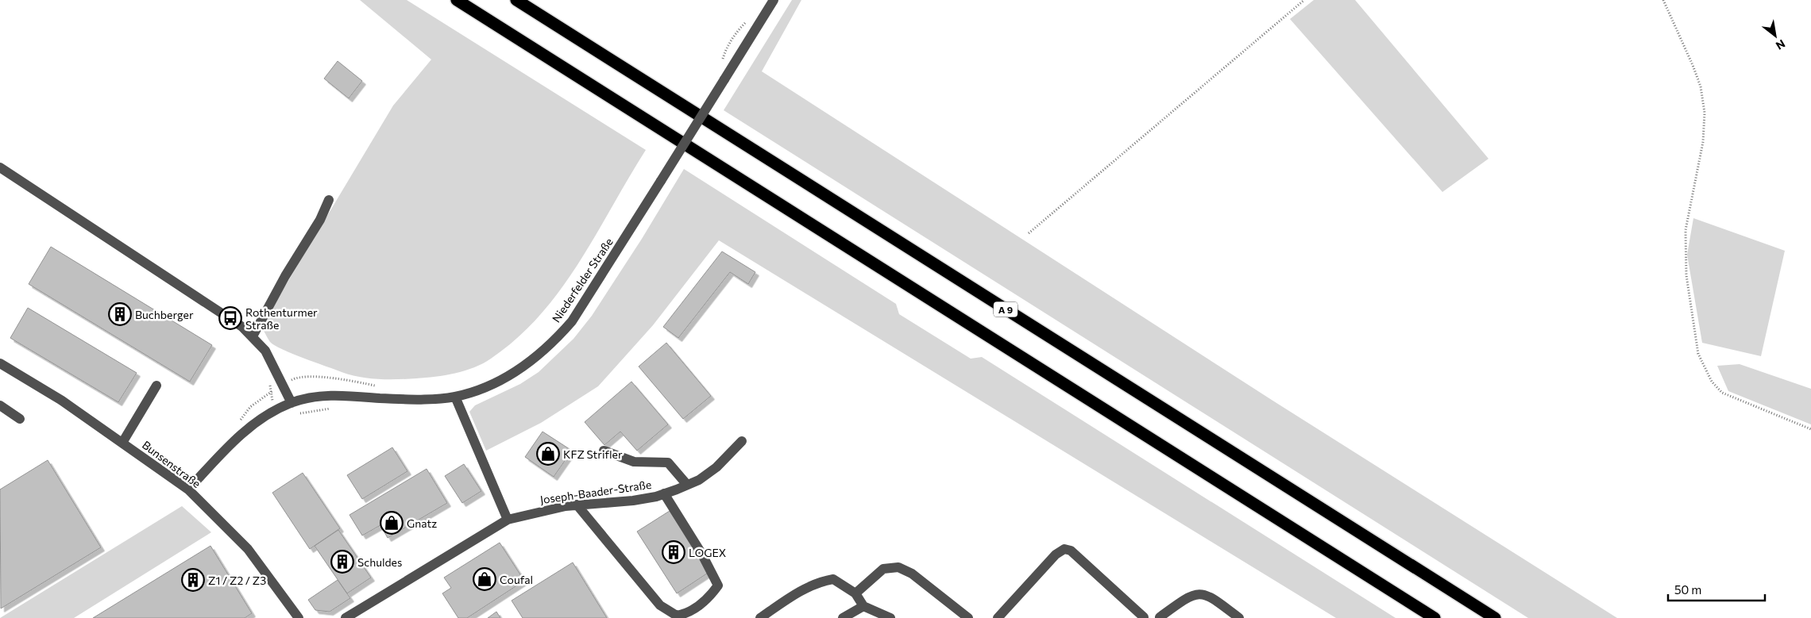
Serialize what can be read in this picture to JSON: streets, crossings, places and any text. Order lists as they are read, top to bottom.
{
  "streets": {
    "highway": ["A 9"],
    "street": ["Niederfelder Straße", "Bunsenstraße", "Joseph-Baader-Straße"]
  },
  "crossings": [
    ["Niederfelder Straße", "Bunsenstraße"]
  ],
  "places": {
    "building": [
      "Buchberger",
      "LOGEX",
      "Schuldes",
      "Z1 / Z2 / Z3"
    ],
    "bus stop": ["Rothenturmer Straße"],
    "shop": ["KFZ Strifler", "Gnatz", "Coufal"]
  },
  "scale_bar": "50 m",
  "north": "bottom right"
}
